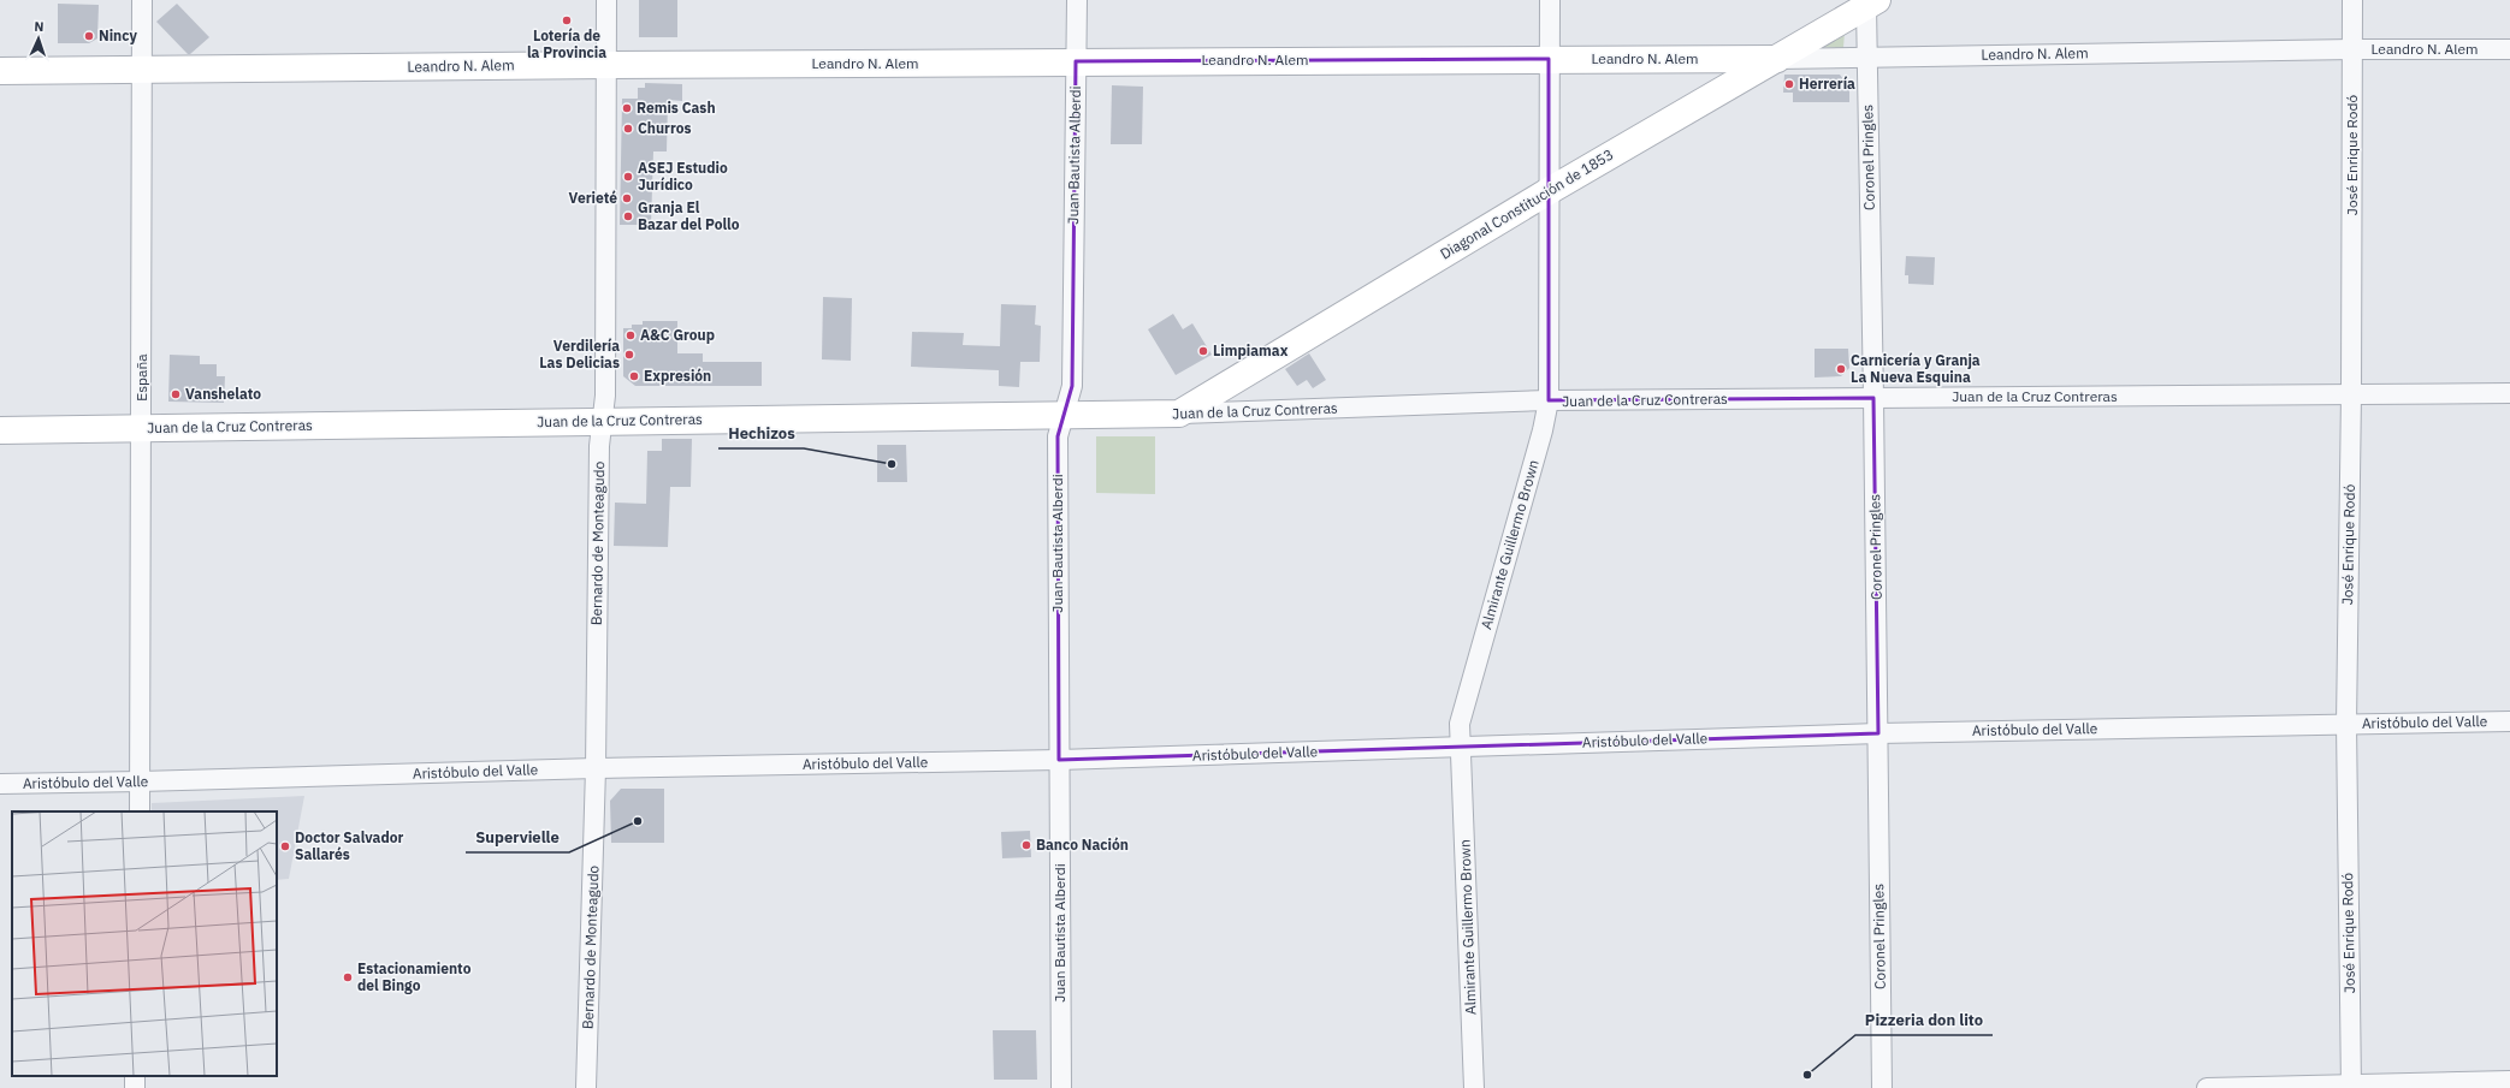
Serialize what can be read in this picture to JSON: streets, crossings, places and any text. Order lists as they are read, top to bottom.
{
  "streets": {
    "main road": ["Leandro N. Alem", "Diagonal Constitución de 1853", "Juan de la Cruz Contreras"],
    "street": [
      "Juan Bautista Alberdi",
      "José Enrique Rodó",
      "Coronel Pringles",
      "España",
      "Bernardo de Monteagudo",
      "Almirante Guillermo Brown",
      "Aristóbulo del Valle"
    ]
  },
  "crossings": [
    ["Leandro N. Alem", "Juan Bautista Alberdi"],
    ["Leandro N. Alem", "José Enrique Rodó"],
    ["Leandro N. Alem", "Coronel Pringles"],
    ["Leandro N. Alem", "Diagonal Constitución de 1853"],
    ["Leandro N. Alem", "España"],
    ["Leandro N. Alem", "Bernardo de Monteagudo"],
    ["Leandro N. Alem", "Almirante Guillermo Brown"],
    ["Juan Bautista Alberdi", "Juan de la Cruz Contreras"],
    ["Juan Bautista Alberdi", "Aristóbulo del Valle"],
    ["José Enrique Rodó", "Juan de la Cruz Contreras"],
    ["José Enrique Rodó", "Aristóbulo del Valle"],
    ["Coronel Pringles", "Diagonal Constitución de 1853"],
    ["Coronel Pringles", "Juan de la Cruz Contreras"],
    ["Coronel Pringles", "Aristóbulo del Valle"],
    ["Diagonal Constitución de 1853", "Juan de la Cruz Contreras"],
    ["Diagonal Constitución de 1853", "Almirante Guillermo Brown"],
    ["España", "Juan de la Cruz Contreras"],
    ["España", "Aristóbulo del Valle"],
    ["Juan de la Cruz Contreras", "Bernardo de Monteagudo"],
    ["Juan de la Cruz Contreras", "Almirante Guillermo Brown"],
    ["Bernardo de Monteagudo", "Aristóbulo del Valle"],
    ["Almirante Guillermo Brown", "Aristóbulo del Valle"]
  ],
  "places": [
    "Lotería de la Provincia",
    "Nincy",
    "Herrería",
    "Remis Cash",
    "Churros",
    "ASEJ Estudio Jurídico",
    "Verieté",
    "Granja El Bazar del Pollo",
    "A&C Group",
    "Limpiamax",
    "Verdilería Las Delicias",
    "Carnicería y Granja La Nueva Esquina",
    "Expresión",
    "Vanshelato",
    "Hechizos",
    "Supervielle",
    "Banco Nación",
    "Doctor Salvador Sallarés",
    "Estacionamiento del Bingo",
    "Pizzeria don lito"
  ],
  "north": "top"
}
